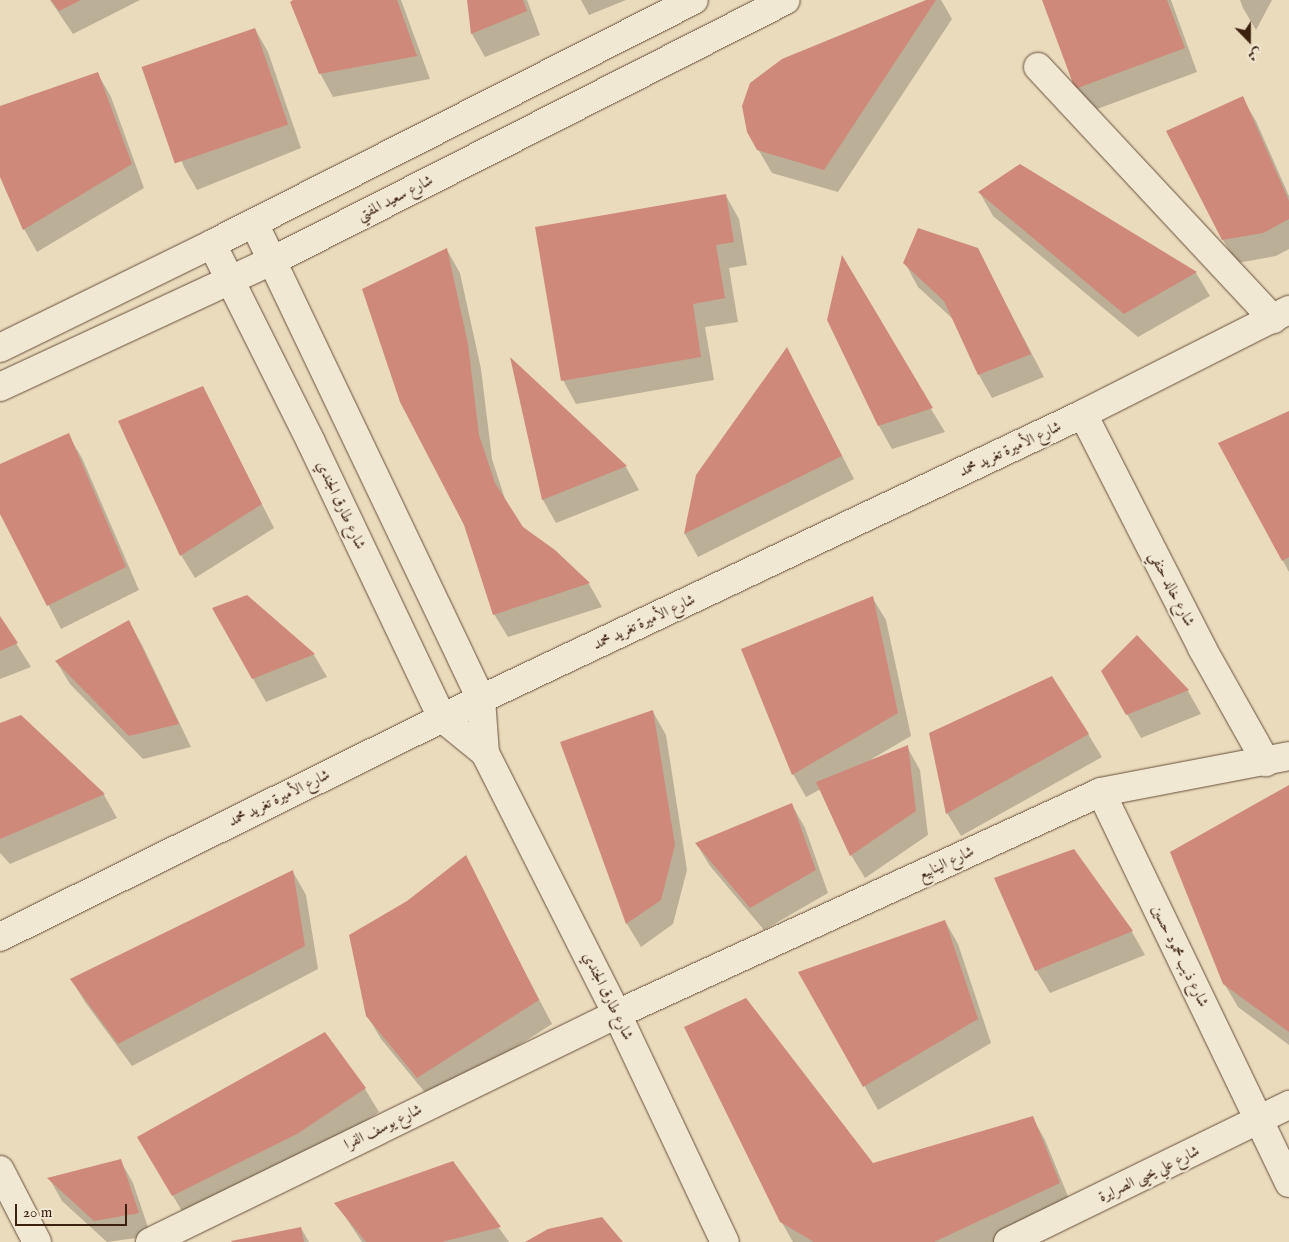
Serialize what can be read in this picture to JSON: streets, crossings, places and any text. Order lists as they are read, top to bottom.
{
  "streets": {
    "street": [
      "شارع سعيد المفتي",
      "شارع الأميرة تغريد محمد",
      "شارع طارق الجندي",
      "شارع خالد حنفي",
      "شارع الينابيع",
      "شارع ذيب محمود حسين",
      "شارع يوسف الفرا",
      "شارع علي يحيى الصرايرة"
    ]
  },
  "crossings": [
    ["شارع سعيد المفتي", "شارع طارق الجندي"],
    ["شارع الأميرة تغريد محمد", "شارع طارق الجندي"],
    ["شارع الأميرة تغريد محمد", "شارع خالد حنفي"],
    ["شارع طارق الجندي", "شارع الينابيع"],
    ["شارع طارق الجندي", "شارع يوسف الفرا"],
    ["شارع خالد حنفي", "شارع الينابيع"],
    ["شارع الينابيع", "شارع ذيب محمود حسين"],
    ["شارع الينابيع", "شارع يوسف الفرا"],
    ["شارع ذيب محمود حسين", "شارع علي يحيى الصرايرة"]
  ],
  "scale_bar": "20 m",
  "north": "bottom"
}
